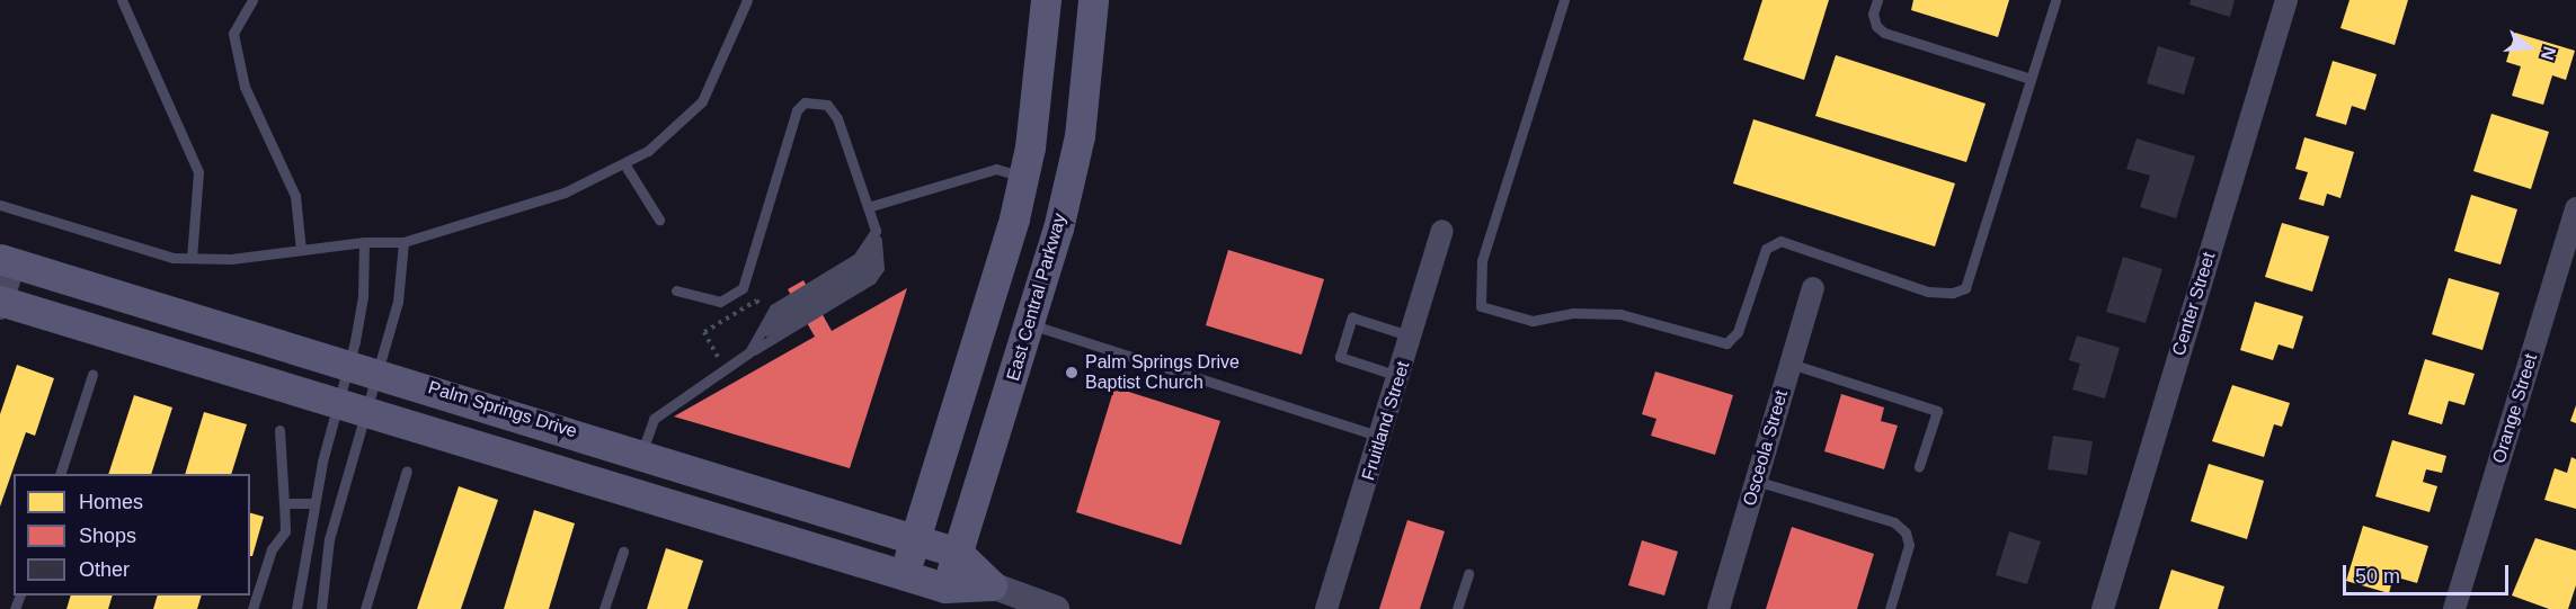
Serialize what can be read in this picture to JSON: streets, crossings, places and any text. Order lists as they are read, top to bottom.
{
  "streets": {
    "main road": ["East Central Parkway", "Palm Springs Drive"],
    "street": [
      "Center Street",
      "Orange Street",
      "Fruitland Street",
      "Osceola Street"
    ]
  },
  "crossings": [
    ["East Central Parkway", "Palm Springs Drive"]
  ],
  "places": ["Palm Springs Drive Baptist Church"],
  "legend": ["Homes", "Shops", "Other"],
  "scale_bar": "50 m",
  "north": "right"
}
